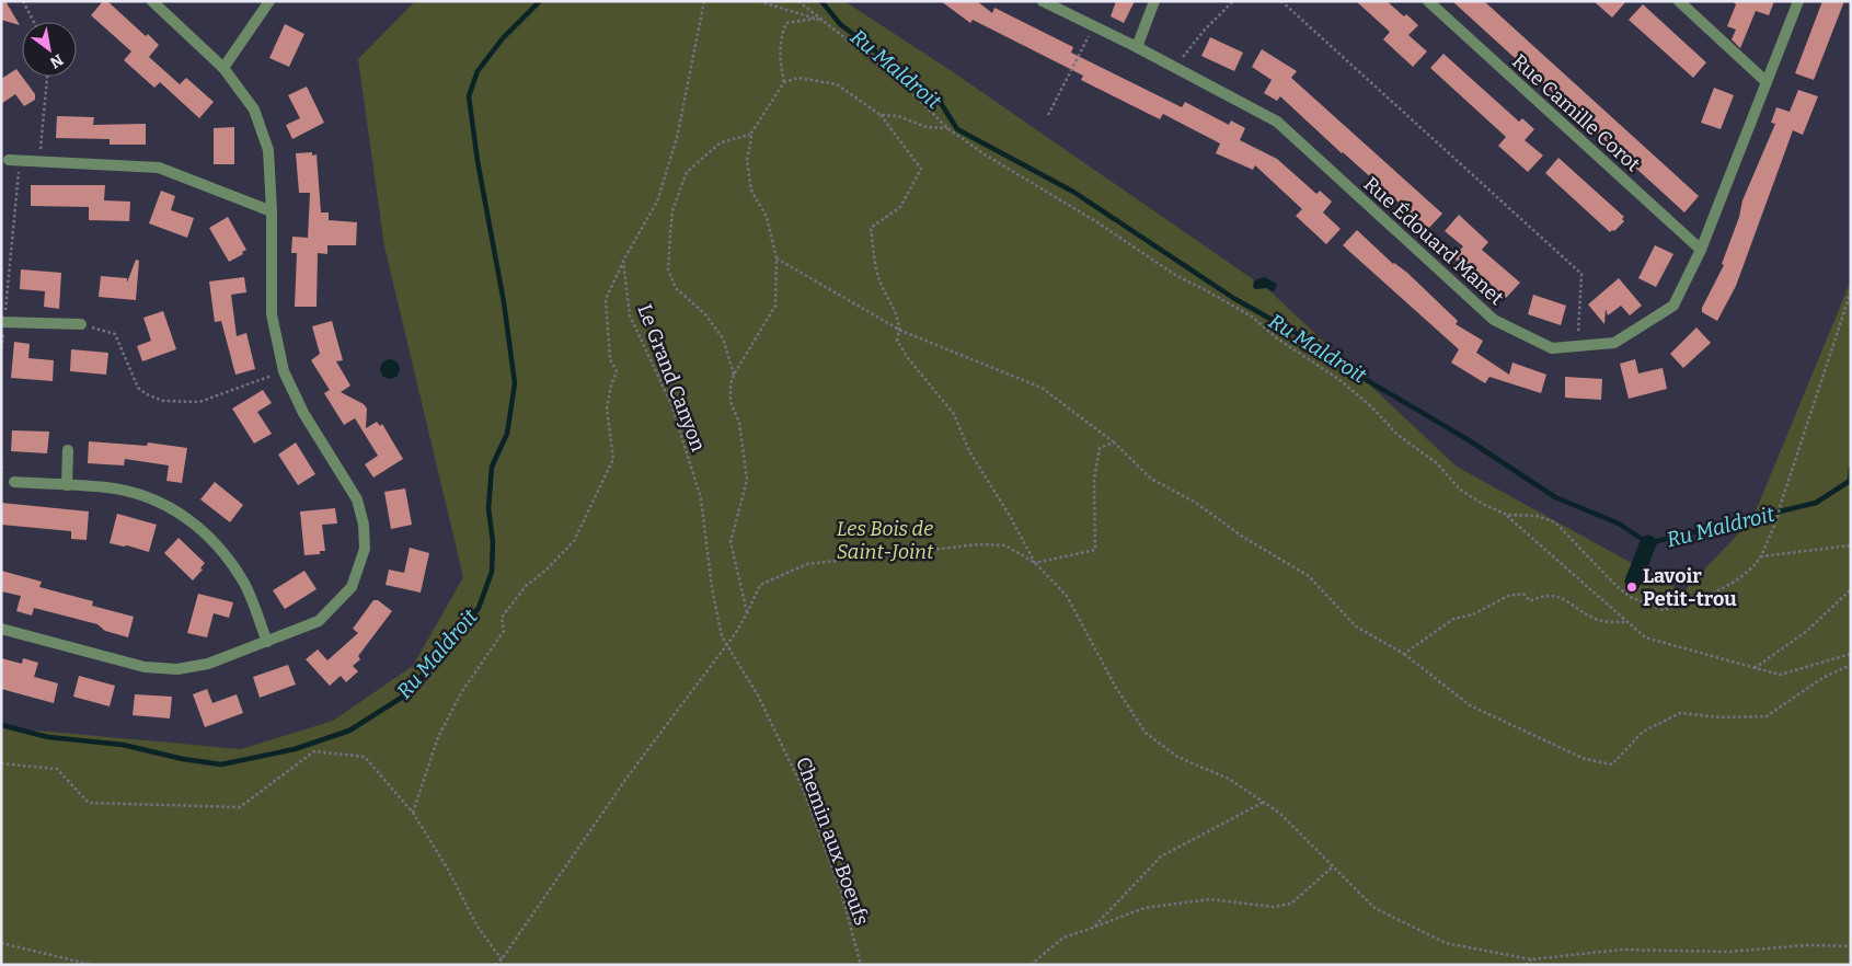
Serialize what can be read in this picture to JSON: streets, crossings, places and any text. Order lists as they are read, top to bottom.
{
  "streets": {
    "street": ["Rue Camille Corot", "Rue Édouard Manet"],
    "path": ["Le Grand Canyon", "Chemin aux Boeufs"]
  },
  "crossings": [
    ["Rue Camille Corot", "Rue Édouard Manet"],
    ["Le Grand Canyon", "Chemin aux Boeufs"]
  ],
  "water": ["Ru Maldroit"],
  "parks": ["Les Bois de Saint-Joint"],
  "places": ["Lavoir Petit-trou"],
  "north": "bottom right"
}
